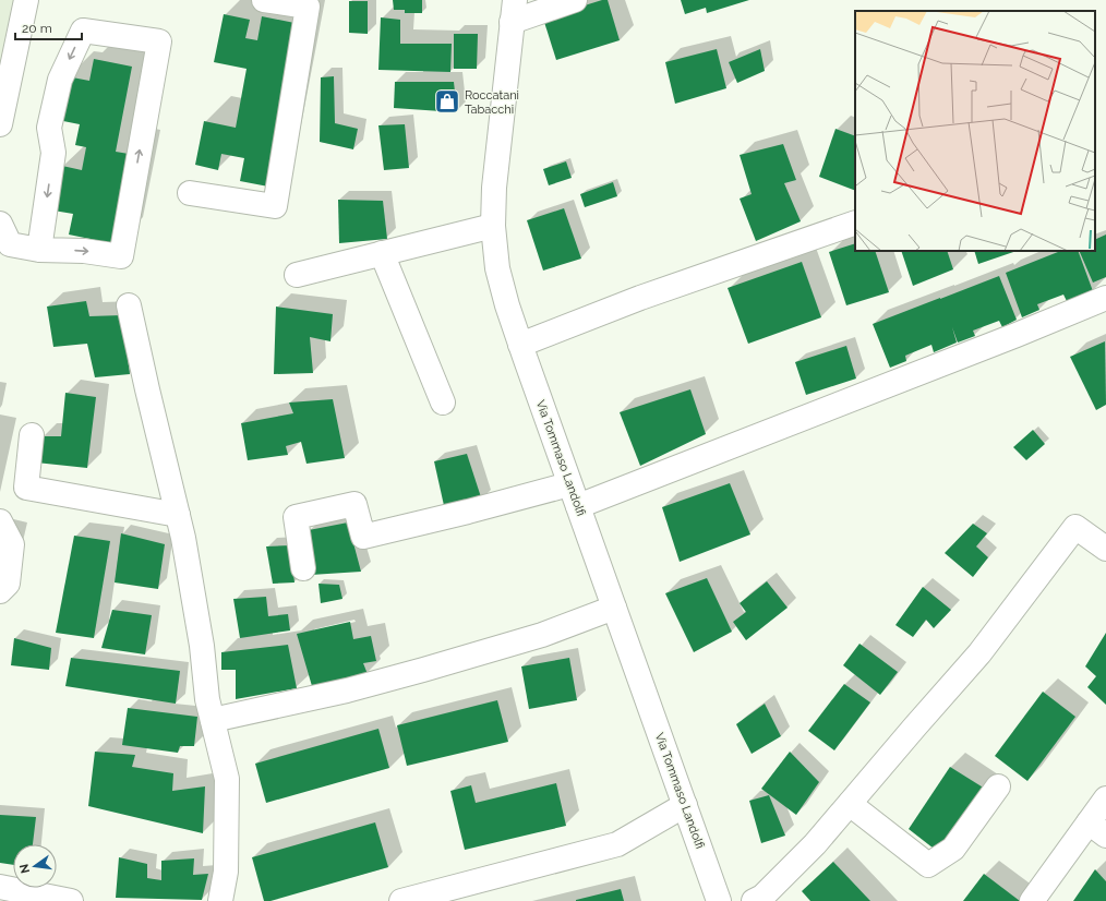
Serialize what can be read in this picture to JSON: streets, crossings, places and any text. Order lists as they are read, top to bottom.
{
  "streets": {
    "street": ["Via Tommaso Landolfi"]
  },
  "places": {
    "shop": ["Roccatani Tabacchi"]
  },
  "scale_bar": "20 m",
  "north": "left"
}
